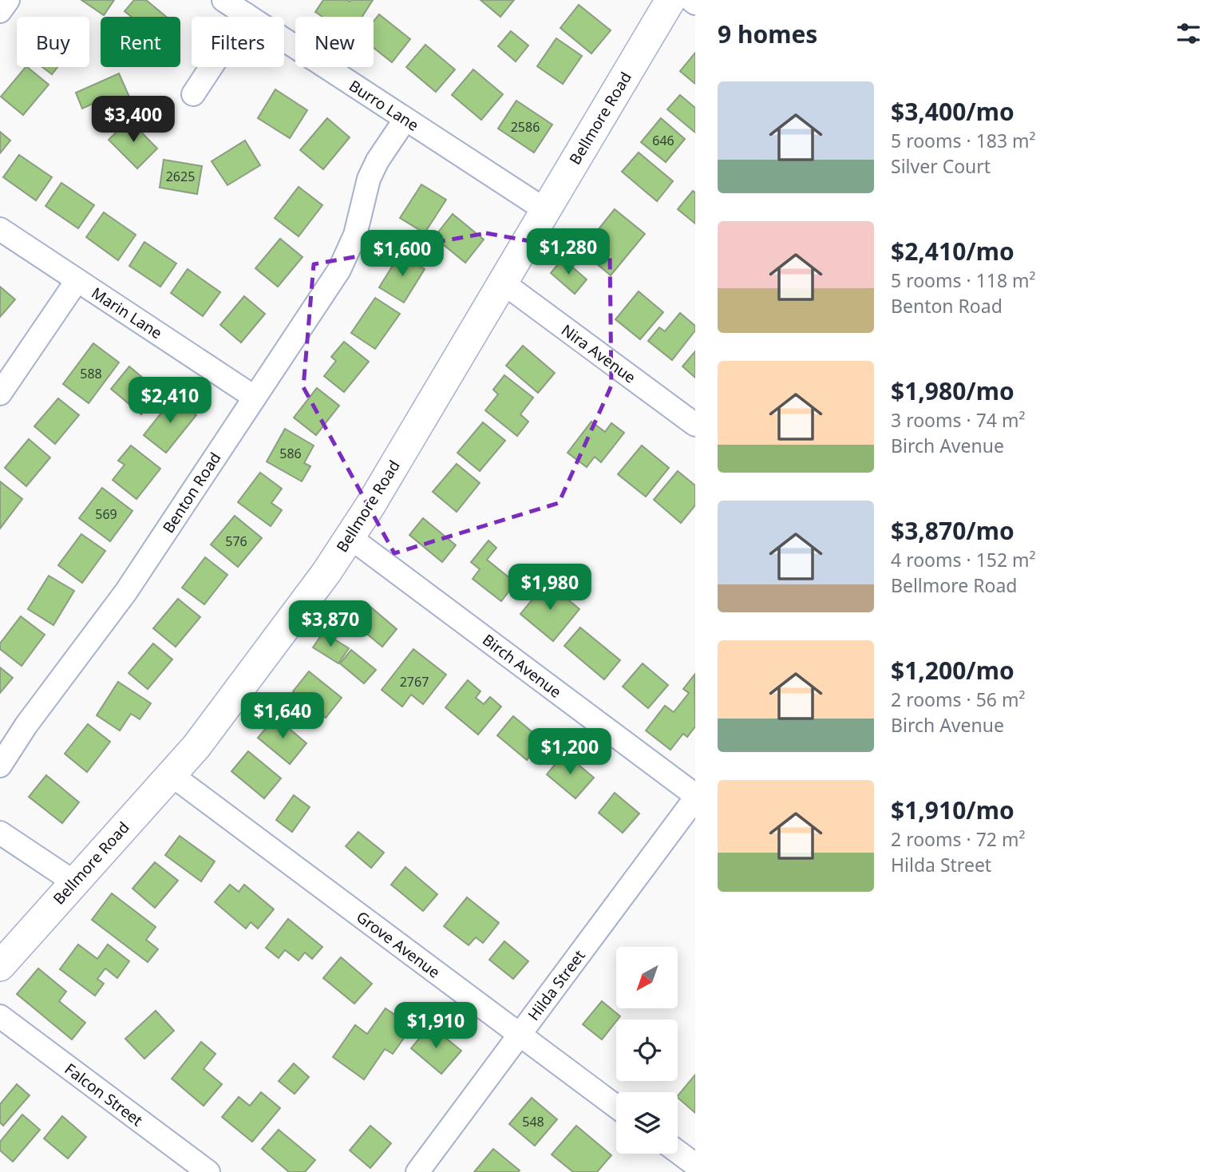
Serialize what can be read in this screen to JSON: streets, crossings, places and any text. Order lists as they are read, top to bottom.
{
  "streets": {
    "main road": ["Bellmore Road"],
    "street": [
      "Burro Lane",
      "Marin Lane",
      "Nira Avenue",
      "Benton Road",
      "Birch Avenue",
      "Grove Avenue",
      "Hilda Street",
      "Falcon Street"
    ]
  },
  "crossings": [
    ["Burro Lane", "Bellmore Road"],
    ["Burro Lane", "Benton Road"],
    ["Bellmore Road", "Nira Avenue"],
    ["Bellmore Road", "Birch Avenue"],
    ["Bellmore Road", "Grove Avenue"],
    ["Marin Lane", "Benton Road"],
    ["Birch Avenue", "Hilda Street"],
    ["Grove Avenue", "Hilda Street"]
  ],
  "house_numbers": [
    "2586",
    "646",
    "2625",
    "588",
    "586",
    "569",
    "576",
    "2767",
    "548"
  ],
  "north": "bottom left",
  "page": {
    "heading": "9 homes",
    "chip": [
      "Buy",
      "Rent",
      "Filters",
      "New"
    ],
    "list": [
      {
        "name": "$3,400/mo",
        "note": "5 rooms · 183 m² · Silver Court"
      },
      {
        "name": "$2,410/mo",
        "note": "5 rooms · 118 m² · Benton Road"
      },
      {
        "name": "$1,980/mo",
        "note": "3 rooms · 74 m² · Birch Avenue"
      },
      {
        "name": "$3,870/mo",
        "note": "4 rooms · 152 m² · Bellmore Road"
      },
      {
        "name": "$1,200/mo",
        "note": "2 rooms · 56 m² · Birch Avenue"
      },
      {
        "name": "$1,910/mo",
        "note": "2 rooms · 72 m² · Hilda Street"
      }
    ],
    "price": [
      "$3,400",
      "$1,280",
      "$1,600",
      "$2,410",
      "$1,980",
      "$3,870",
      "$1,640",
      "$1,200",
      "$1,910"
    ]
  }
}
